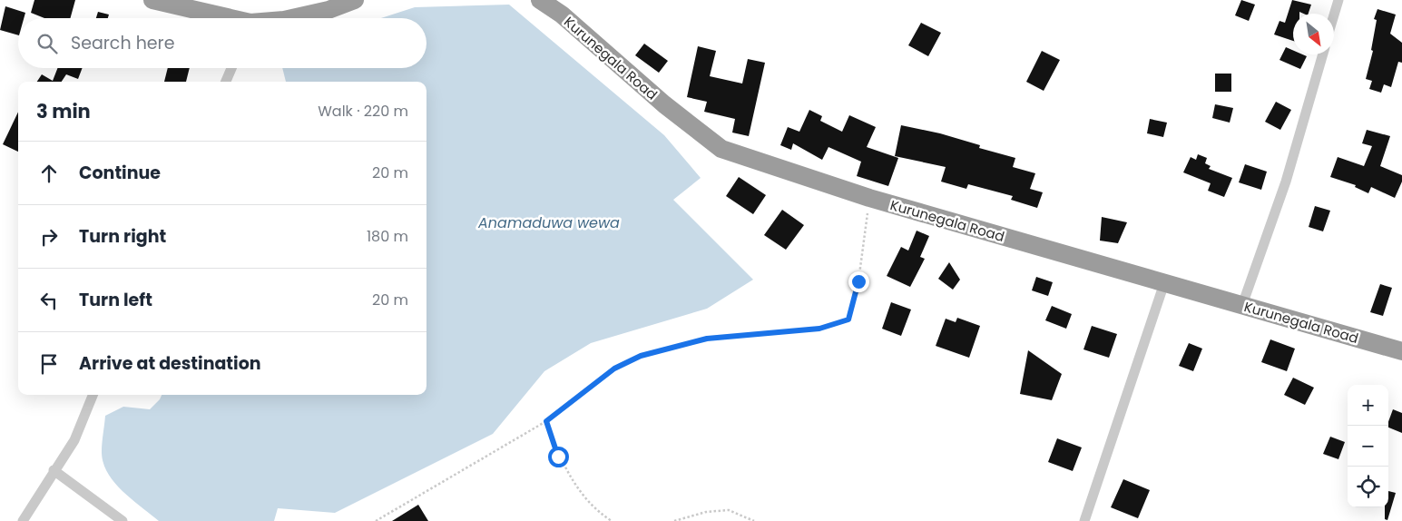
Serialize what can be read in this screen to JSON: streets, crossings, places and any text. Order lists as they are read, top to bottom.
{
  "streets": {
    "highway": ["Kurunegala Road"]
  },
  "water": ["Anamaduwa wewa"],
  "north": "bottom right",
  "page": {
    "search": "Search here",
    "heading": ["3 min", "Walk · 220 m"],
    "list": [
      ["Continue", "20 m"],
      ["Turn right", "180 m"],
      ["Turn left", "20 m"],
      "Arrive at destination"
    ],
    "map_buttons": ["+", "−"]
  }
}
